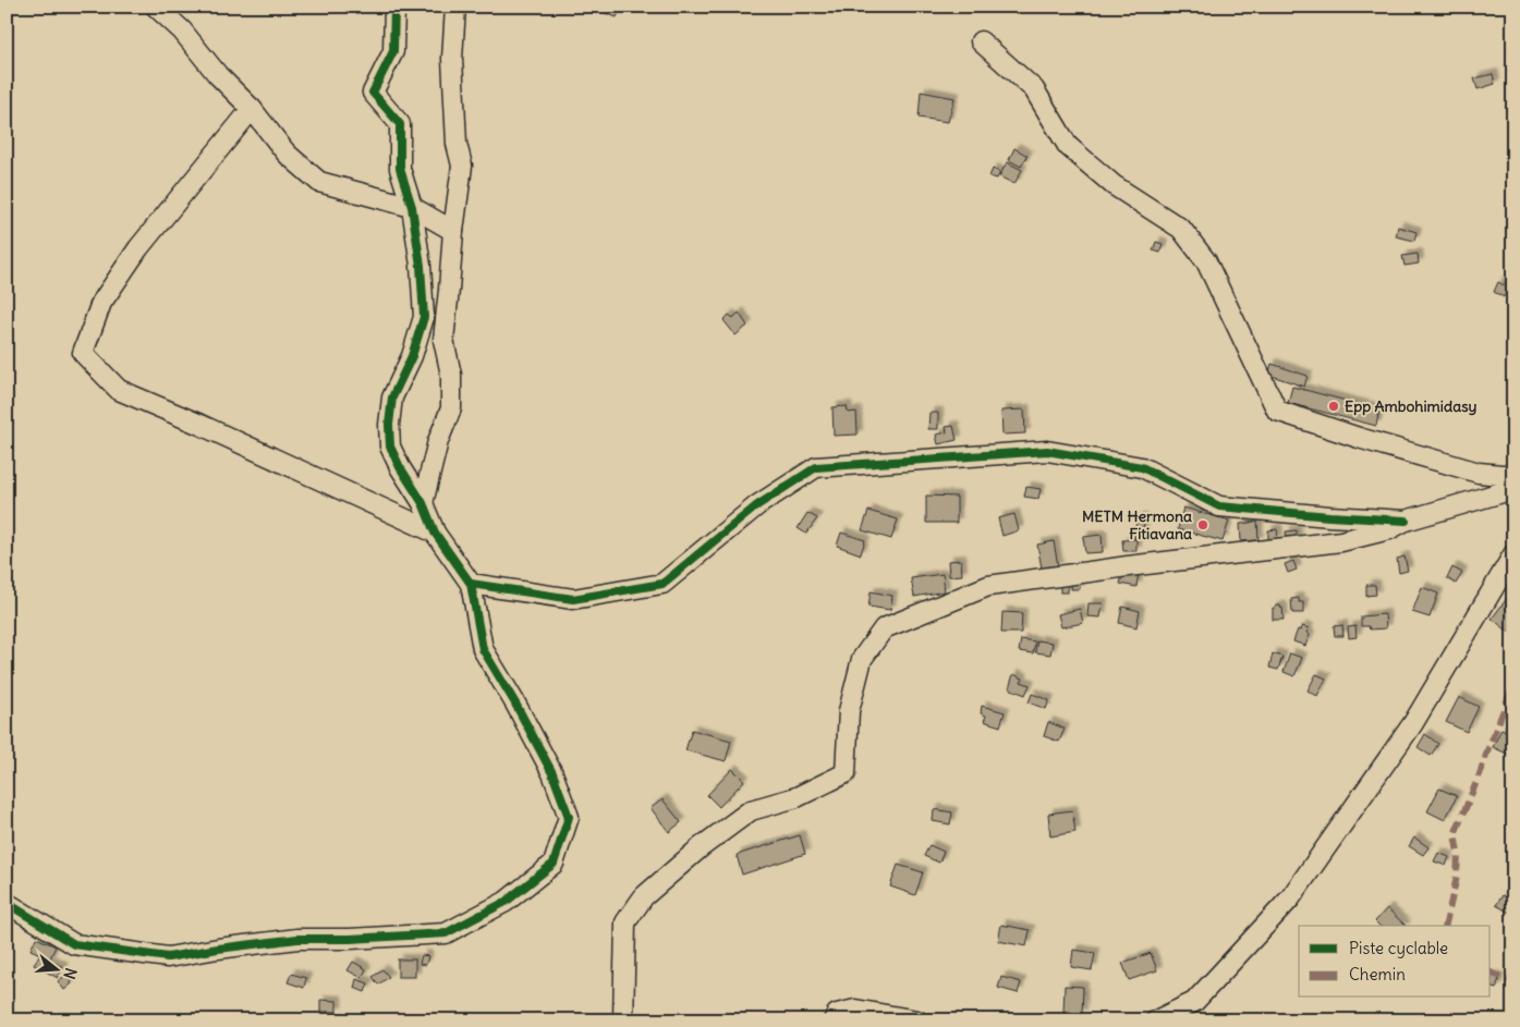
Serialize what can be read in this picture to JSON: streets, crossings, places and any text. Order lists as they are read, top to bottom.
{
  "places": ["Epp Ambohimidasy", "METM Hermona Fitiavana"],
  "legend": ["Piste cyclable", "Chemin"],
  "north": "right"
}
